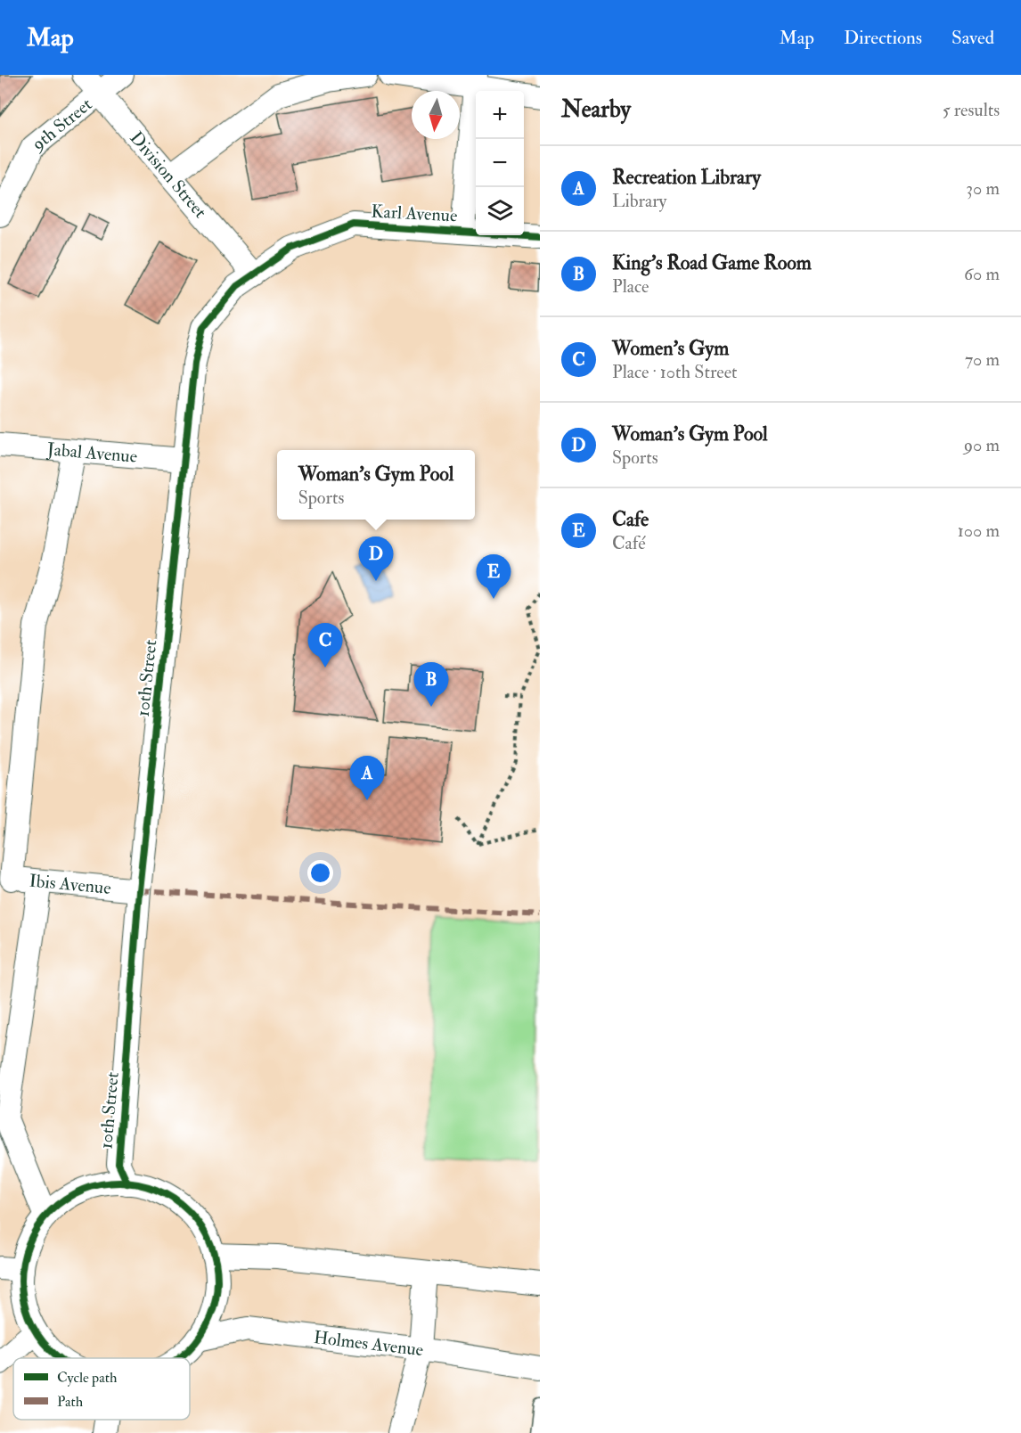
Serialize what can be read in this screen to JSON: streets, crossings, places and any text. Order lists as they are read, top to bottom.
{
  "streets": {
    "street": [
      "9th Street",
      "Division Street",
      "Karl Avenue",
      "Jabal Avenue",
      "10th Street",
      "Ibis Avenue",
      "Holmes Avenue"
    ]
  },
  "crossings": [
    ["9th Street", "Division Street"],
    ["Division Street", "10th Street"],
    ["Karl Avenue", "10th Street"],
    ["Jabal Avenue", "10th Street"],
    ["10th Street", "Ibis Avenue"]
  ],
  "legend": ["Cycle path", "Path"],
  "north": "bottom",
  "page": {
    "header": "Map",
    "nav": ["Map", "Directions", "Saved"],
    "heading": ["Nearby", "5 results"],
    "map_buttons": ["+", "−"],
    "list": [
      {
        "mark": "A",
        "name": "Recreation Library",
        "note": "Library",
        "value": "30 m"
      },
      {
        "mark": "B",
        "name": "King's Road Game Room",
        "note": "Place",
        "value": "60 m"
      },
      {
        "mark": "C",
        "name": "Women's Gym",
        "note": "Place · 10th Street",
        "value": "70 m"
      },
      {
        "mark": "D",
        "name": "Woman's Gym Pool",
        "note": "Sports",
        "value": "90 m"
      },
      {
        "mark": "E",
        "name": "Cafe",
        "note": "Café",
        "value": "100 m"
      }
    ],
    "popup": ["Woman's Gym Pool", "Sports"],
    "pins": [
      "D",
      "E",
      "C",
      "B",
      "A"
    ]
  }
}
